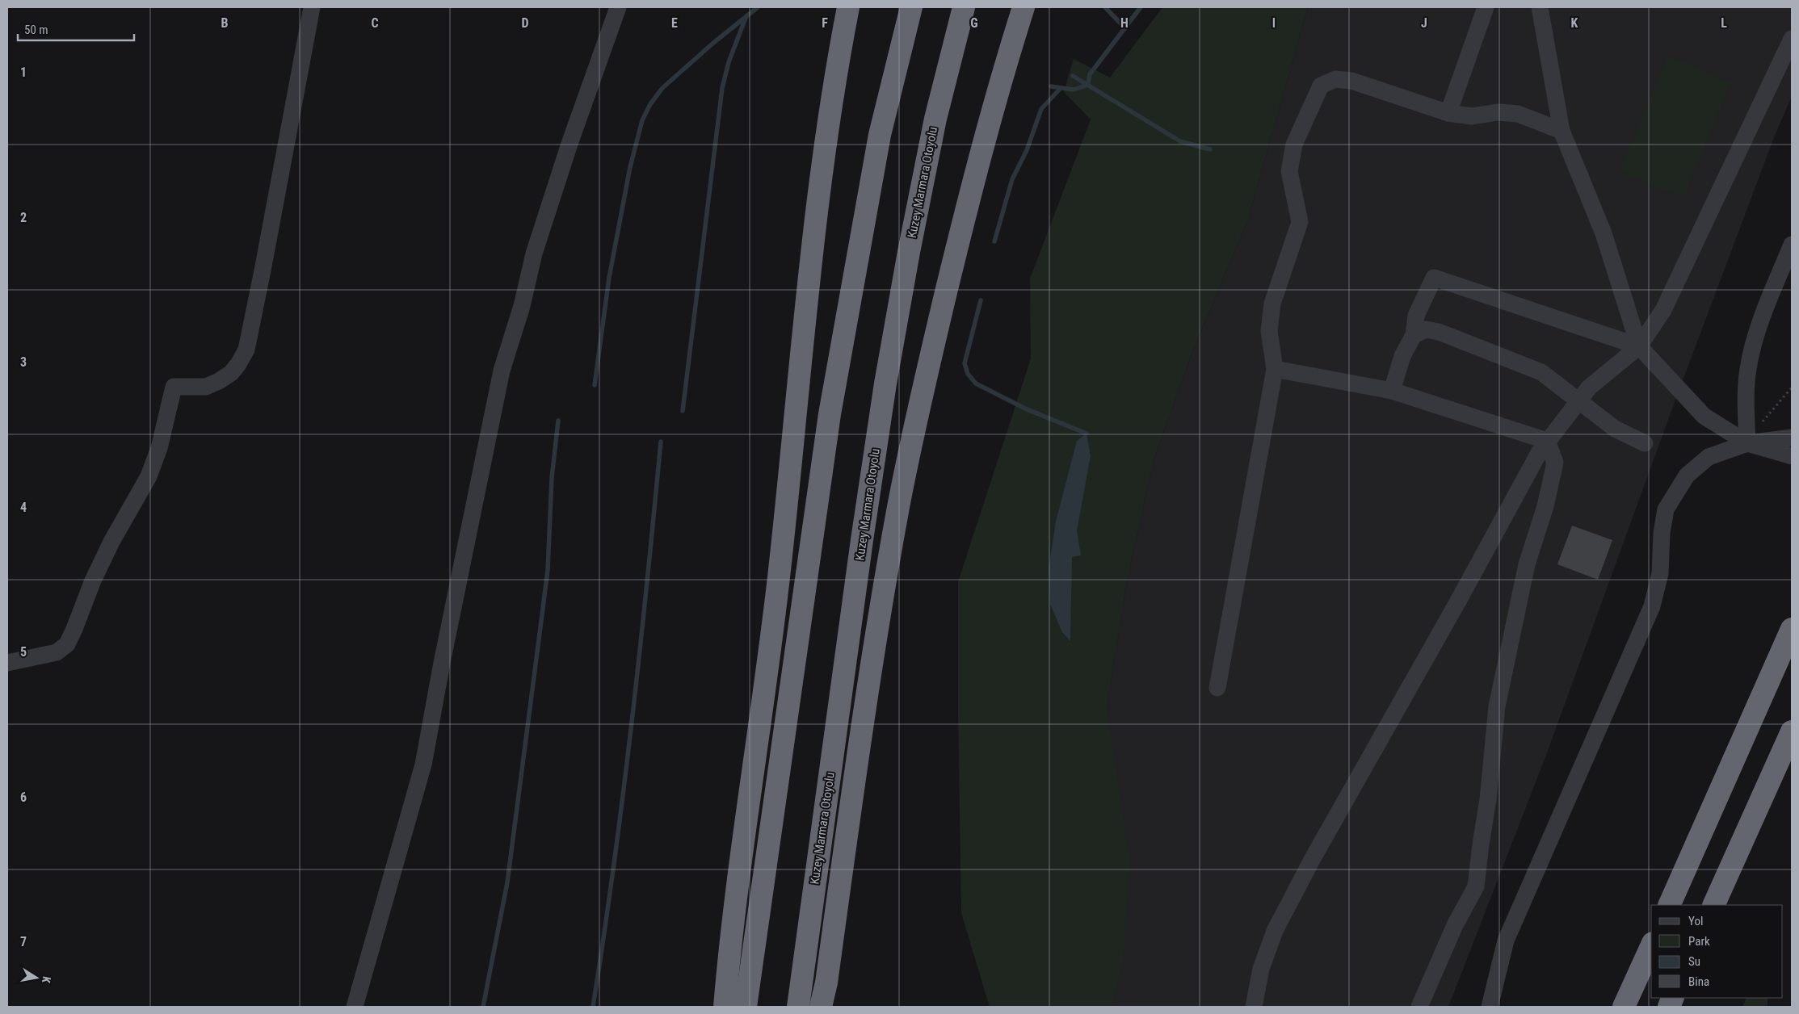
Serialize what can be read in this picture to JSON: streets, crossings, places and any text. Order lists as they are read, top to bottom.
{
  "streets": {
    "highway": ["Kuzey Marmara Otoyolu"]
  },
  "legend": [
    "Yol",
    "Park",
    "Su",
    "Bina"
  ],
  "scale_bar": "50 m",
  "north": "right",
  "grid": {
    "columns": [
      "B",
      "C",
      "D",
      "E",
      "F",
      "G",
      "H",
      "I",
      "J",
      "K",
      "L"
    ],
    "rows": [
      "1",
      "2",
      "3",
      "4",
      "5",
      "6",
      "7"
    ]
  }
}
